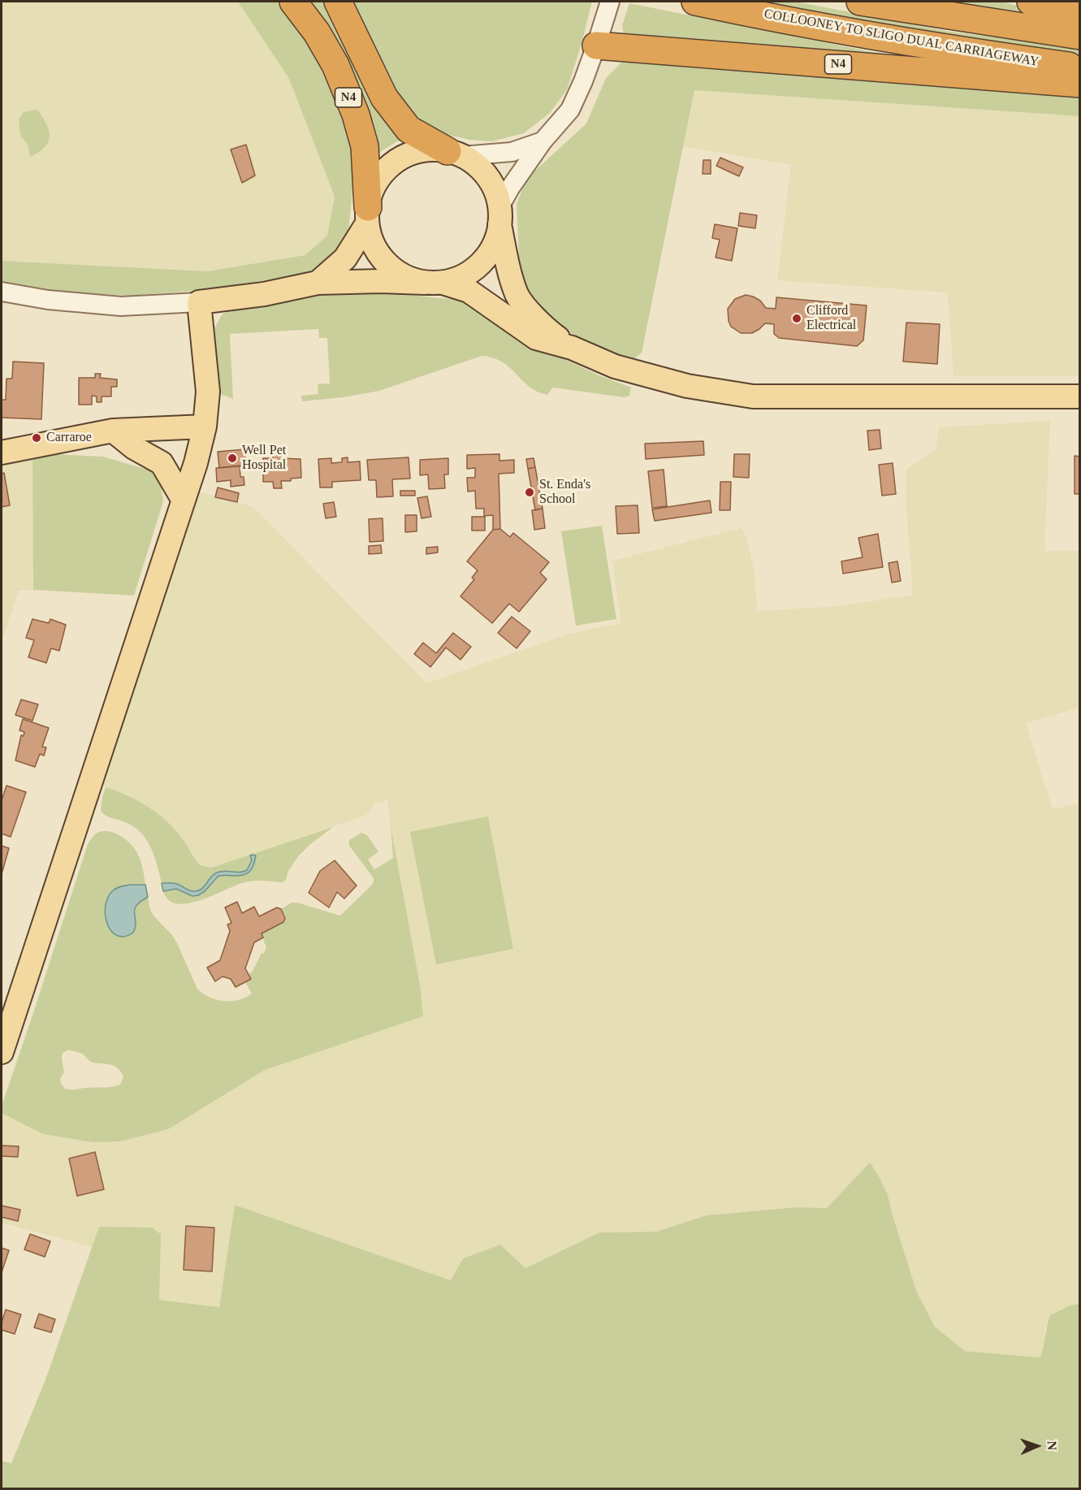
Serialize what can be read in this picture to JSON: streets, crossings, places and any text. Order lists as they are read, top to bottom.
{
  "streets": {
    "highway": ["COLLOONEY TO SLIGO DUAL CARRIAGEWAY", "N4"]
  },
  "places": [
    "Clifford Electrical",
    "Carraroe",
    "Well Pet Hospital",
    "St. Enda's School"
  ],
  "north": "right"
}
